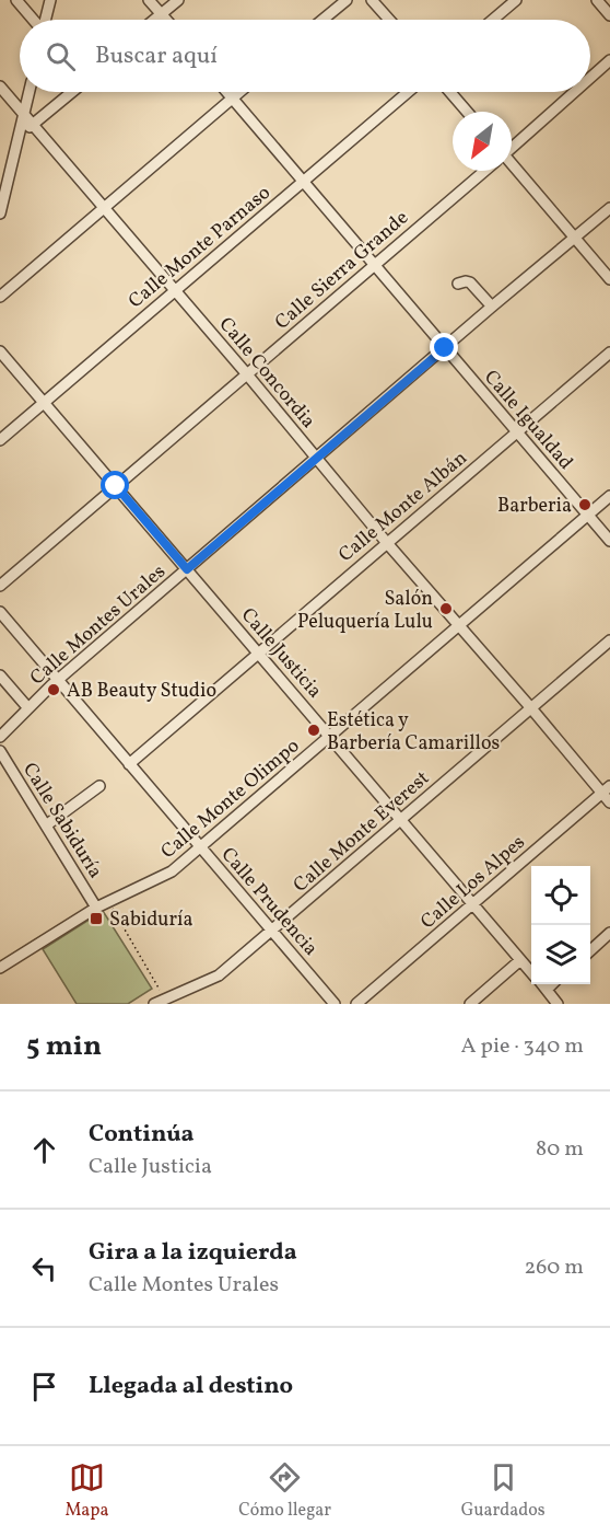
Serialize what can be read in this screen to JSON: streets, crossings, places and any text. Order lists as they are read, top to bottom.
{
  "streets": {
    "street": [
      "Calle Monte Parnaso",
      "Calle Sierra Grande",
      "Calle Concordia",
      "Calle Igualdad",
      "Calle Monte Albán",
      "Calle Montes Urales",
      "Calle Justicia",
      "Calle Monte Olimpo",
      "Calle Sabiduría",
      "Calle Monte Everest",
      "Calle Los Alpes",
      "Calle Prudencia"
    ]
  },
  "crossings": [
    ["Calle Monte Parnaso", "Calle Concordia"],
    ["Calle Monte Parnaso", "Calle Igualdad"],
    ["Calle Monte Parnaso", "Calle Justicia"],
    ["Calle Sierra Grande", "Calle Concordia"],
    ["Calle Sierra Grande", "Calle Igualdad"],
    ["Calle Sierra Grande", "Calle Justicia"],
    ["Calle Concordia", "Calle Monte Albán"],
    ["Calle Concordia", "Calle Montes Urales"],
    ["Calle Concordia", "Calle Monte Olimpo"],
    ["Calle Concordia", "Calle Monte Everest"],
    ["Calle Concordia", "Calle Los Alpes"],
    ["Calle Igualdad", "Calle Monte Albán"],
    ["Calle Igualdad", "Calle Montes Urales"],
    ["Calle Igualdad", "Calle Monte Olimpo"],
    ["Calle Monte Albán", "Calle Justicia"],
    ["Calle Monte Albán", "Calle Prudencia"],
    ["Calle Montes Urales", "Calle Justicia"],
    ["Calle Montes Urales", "Calle Prudencia"],
    ["Calle Justicia", "Calle Monte Olimpo"],
    ["Calle Justicia", "Calle Monte Everest"],
    ["Calle Justicia", "Calle Los Alpes"],
    ["Calle Monte Olimpo", "Calle Sabiduría"],
    ["Calle Monte Olimpo", "Calle Prudencia"],
    ["Calle Monte Everest", "Calle Prudencia"]
  ],
  "places": {
    "other": [
      "Barberia",
      "Salón Peluquería Lulu",
      "AB Beauty Studio",
      "Estética y Barbería Camarillos"
    ],
    "transit": ["Sabiduría"]
  },
  "north": "bottom left",
  "page": {
    "search": "Buscar aquí",
    "heading": ["5 min", "A pie · 340 m"],
    "list": [
      ["Continúa", "Calle Justicia", "80 m"],
      ["Gira a la izquierda", "Calle Montes Urales", "260 m"],
      "Llegada al destino"
    ],
    "nav": ["Mapa", "Cómo llegar", "Guardados"]
  }
}
